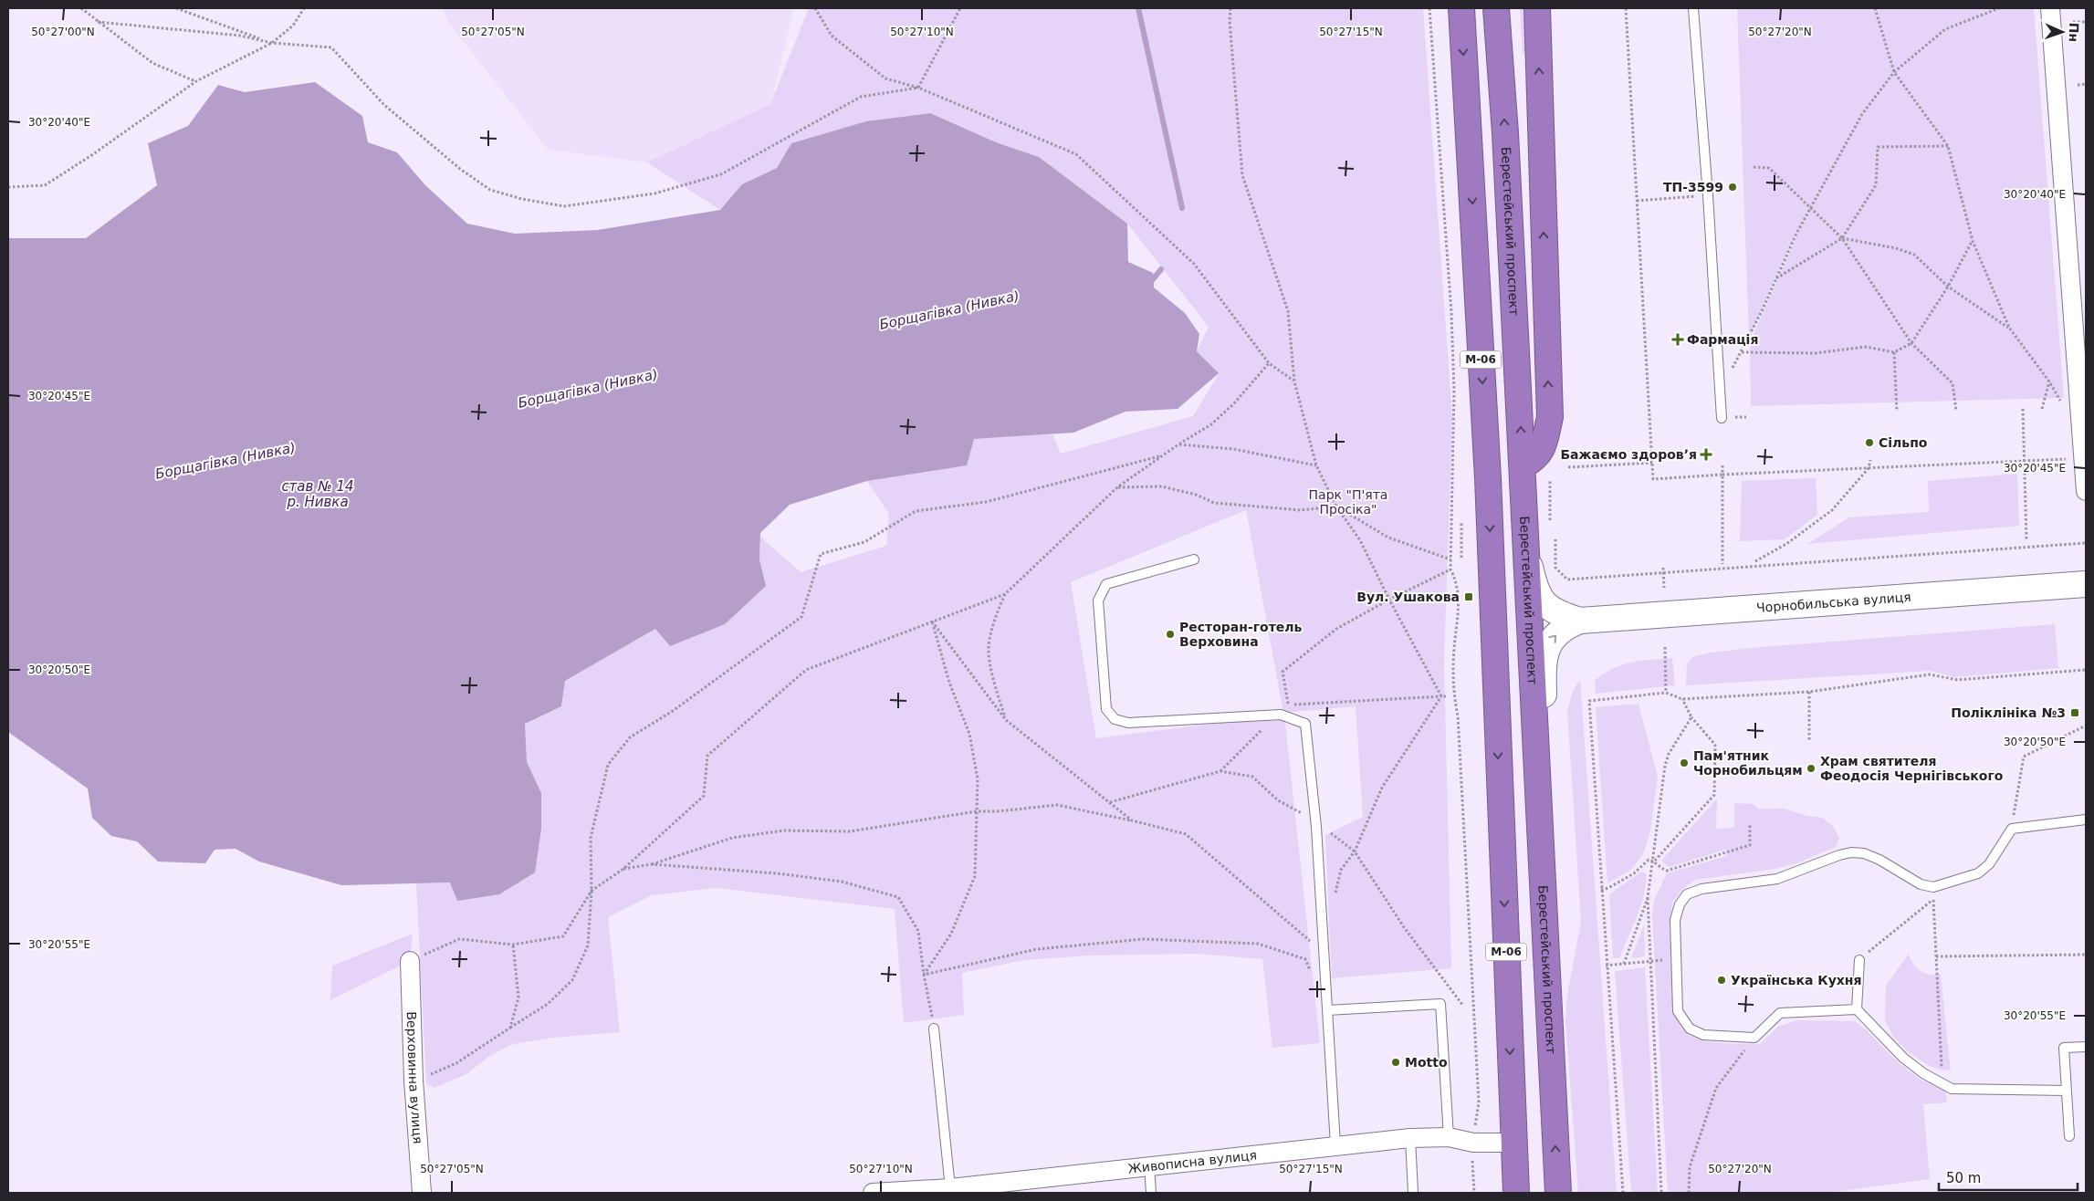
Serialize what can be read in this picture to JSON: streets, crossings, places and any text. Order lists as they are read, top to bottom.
{
  "streets": {
    "highway": ["Берестейський проспект", "М-06"],
    "main road": ["Чорнобильська вулиця"],
    "street": ["Верховинна вулиця", "Живописна вулиця"]
  },
  "crossings": [
    ["Берестейський проспект", "Чорнобильська вулиця"],
    ["М-06", "Живописна вулиця"]
  ],
  "one_way": ["Чорнобильська вулиця"],
  "water": ["Борщагівка (Нивка)", "став № 14 р. Нивка"],
  "parks": ["Парк \"П'ята Просіка\""],
  "places": {
    "other": [
      "ТП-3599",
      "Сільпо",
      "Ресторан-готель Верховина",
      "Пам'ятник Чорнобильцям",
      "Храм святителя Феодосія Чернігівського",
      "Українська Кухня",
      "Motto"
    ],
    "health": ["Фармація", "Бажаємо здоровʼя"],
    "transit": ["Вул. Ушакова", "Поліклініка №3"]
  },
  "scale_bar": "50 m",
  "north": "right",
  "coordinates": [
    "50°27'00\"N",
    "50°27'05\"N",
    "50°27'10\"N",
    "50°27'15\"N",
    "50°27'20\"N",
    "30°20'40\"E",
    "30°20'45\"E",
    "30°20'50\"E",
    "30°20'55\"E"
  ]
}
